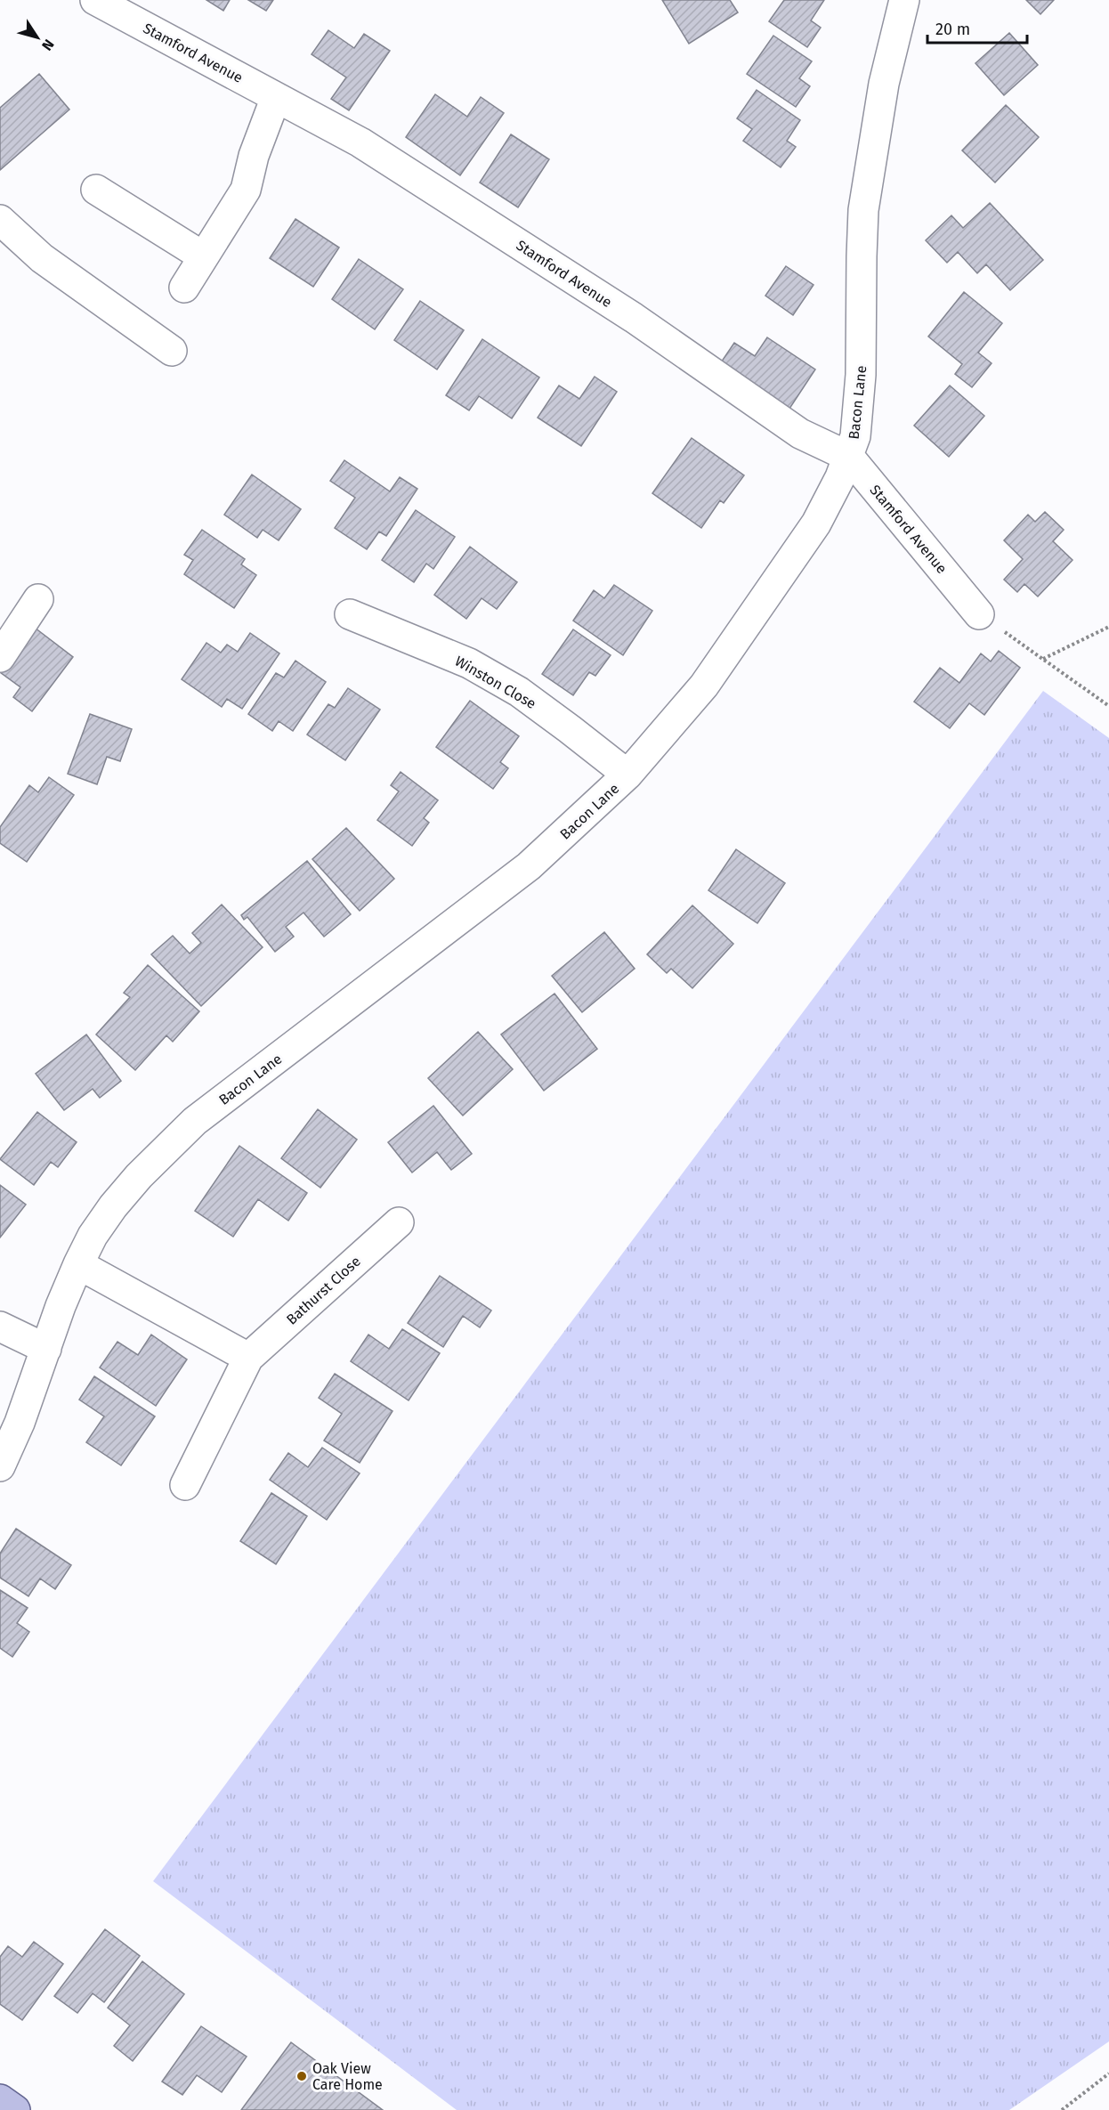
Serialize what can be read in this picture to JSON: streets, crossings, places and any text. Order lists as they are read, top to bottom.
{
  "streets": {
    "street": [
      "Stamford Avenue",
      "Bacon Lane",
      "Winston Close",
      "Bathurst Close"
    ]
  },
  "crossings": [
    ["Stamford Avenue", "Bacon Lane"],
    ["Bacon Lane", "Winston Close"]
  ],
  "places": ["Oak View Care Home"],
  "scale_bar": "20 m",
  "north": "bottom right"
}
